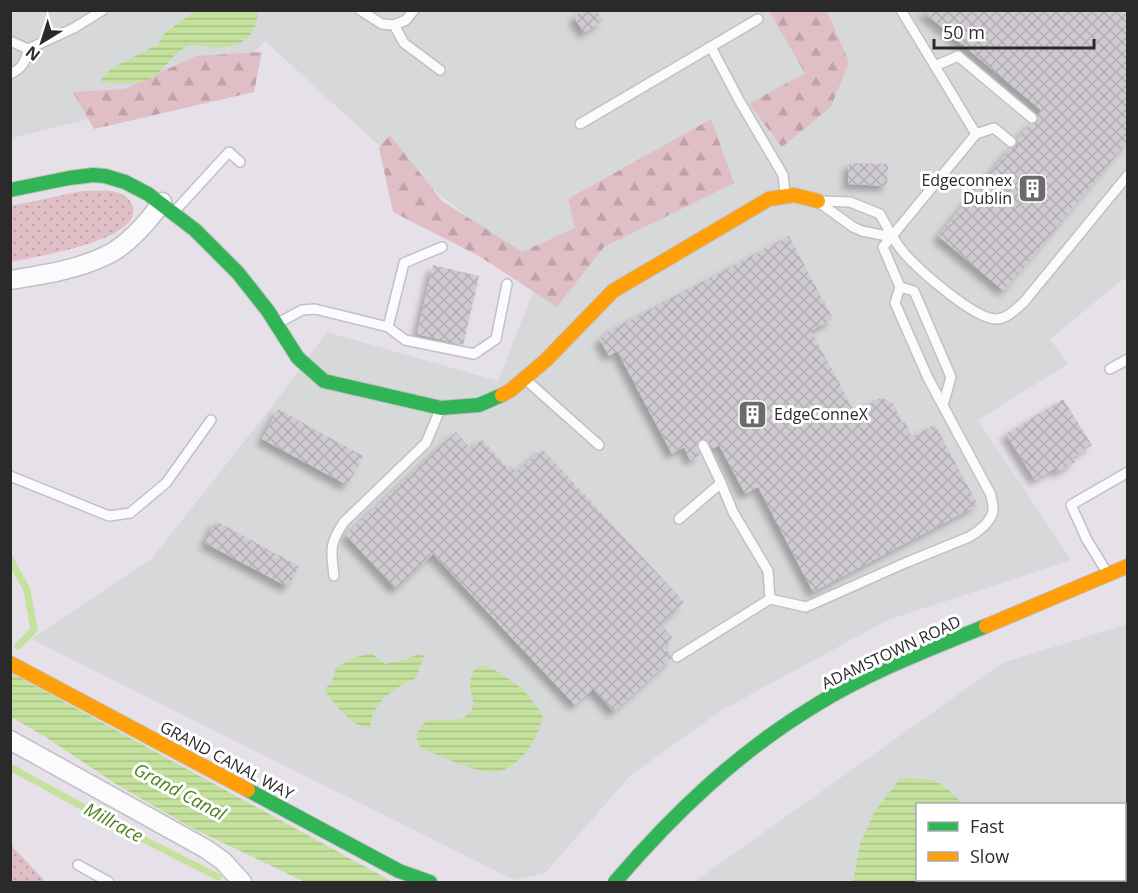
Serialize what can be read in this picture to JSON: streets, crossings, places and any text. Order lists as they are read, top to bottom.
{
  "streets": {
    "street": ["ADAMSTOWN ROAD", "GRAND CANAL WAY"]
  },
  "water": ["Grand Canal", "Millrace"],
  "places": {
    "building": ["Edgeconnex Dublin", "EdgeConneX"]
  },
  "legend": ["Fast", "Slow"],
  "scale_bar": "50 m",
  "north": "bottom left"
}
